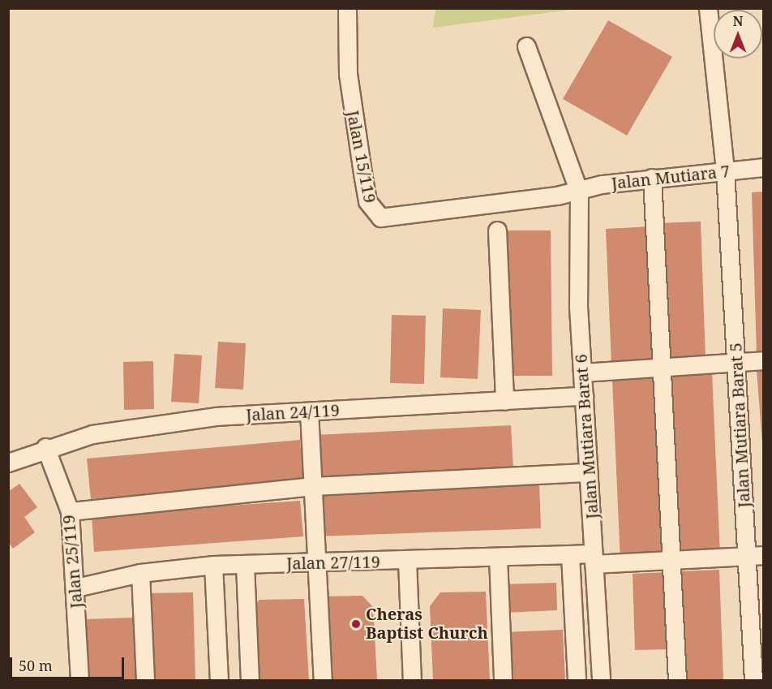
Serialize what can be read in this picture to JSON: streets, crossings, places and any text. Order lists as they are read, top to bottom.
{
  "streets": {
    "street": [
      "Jalan 15/119",
      "Jalan Mutiara 7",
      "Jalan 24/119",
      "Jalan Mutiara Barat 5",
      "Jalan Mutiara Barat 6",
      "Jalan 25/119",
      "Jalan 27/119"
    ]
  },
  "crossings": [
    ["Jalan 15/119", "Jalan Mutiara 7"],
    ["Jalan 15/119", "Jalan Mutiara Barat 6"],
    ["Jalan Mutiara 7", "Jalan Mutiara Barat 5"],
    ["Jalan Mutiara 7", "Jalan Mutiara Barat 6"],
    ["Jalan 24/119", "Jalan Mutiara Barat 6"],
    ["Jalan 24/119", "Jalan 25/119"],
    ["Jalan Mutiara Barat 5", "Jalan 27/119"],
    ["Jalan Mutiara Barat 6", "Jalan 27/119"],
    ["Jalan 25/119", "Jalan 27/119"]
  ],
  "places": ["Cheras Baptist Church"],
  "scale_bar": "50 m",
  "north": "top"
}
